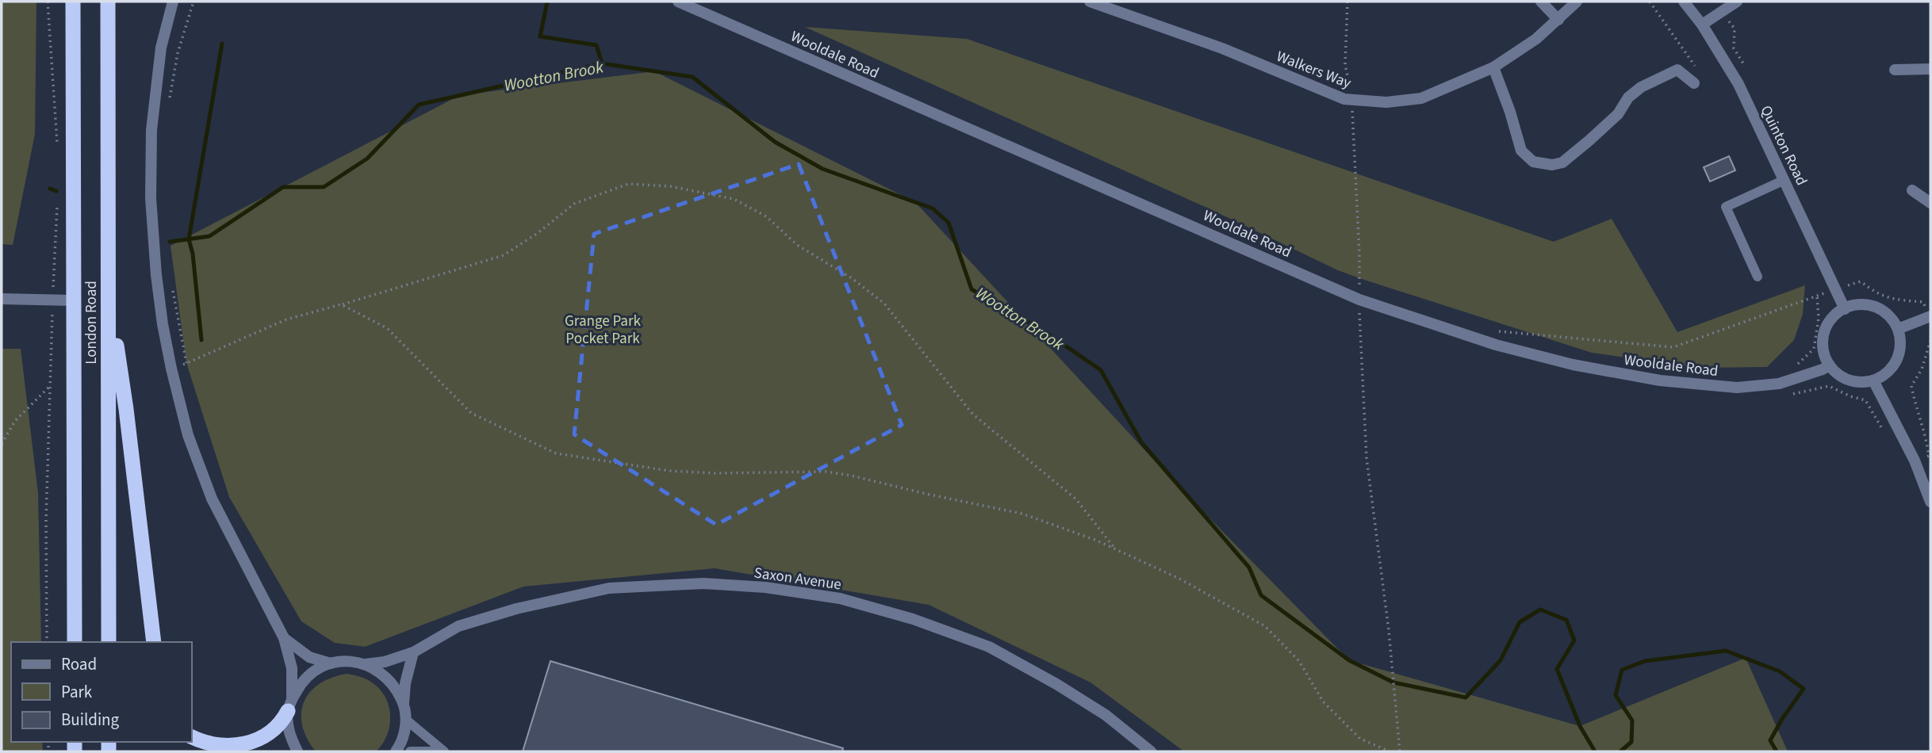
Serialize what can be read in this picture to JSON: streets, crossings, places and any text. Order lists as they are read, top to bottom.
{
  "streets": {
    "highway": ["London Road"],
    "street": [
      "Wooldale Road",
      "Walkers Way",
      "Quinton Road",
      "Saxon Avenue"
    ]
  },
  "crossings": [
    ["Wooldale Road", "Quinton Road"]
  ],
  "water": ["Wootton Brook"],
  "parks": ["Grange Park Pocket Park"],
  "legend": ["Road", "Park", "Building"]
}
